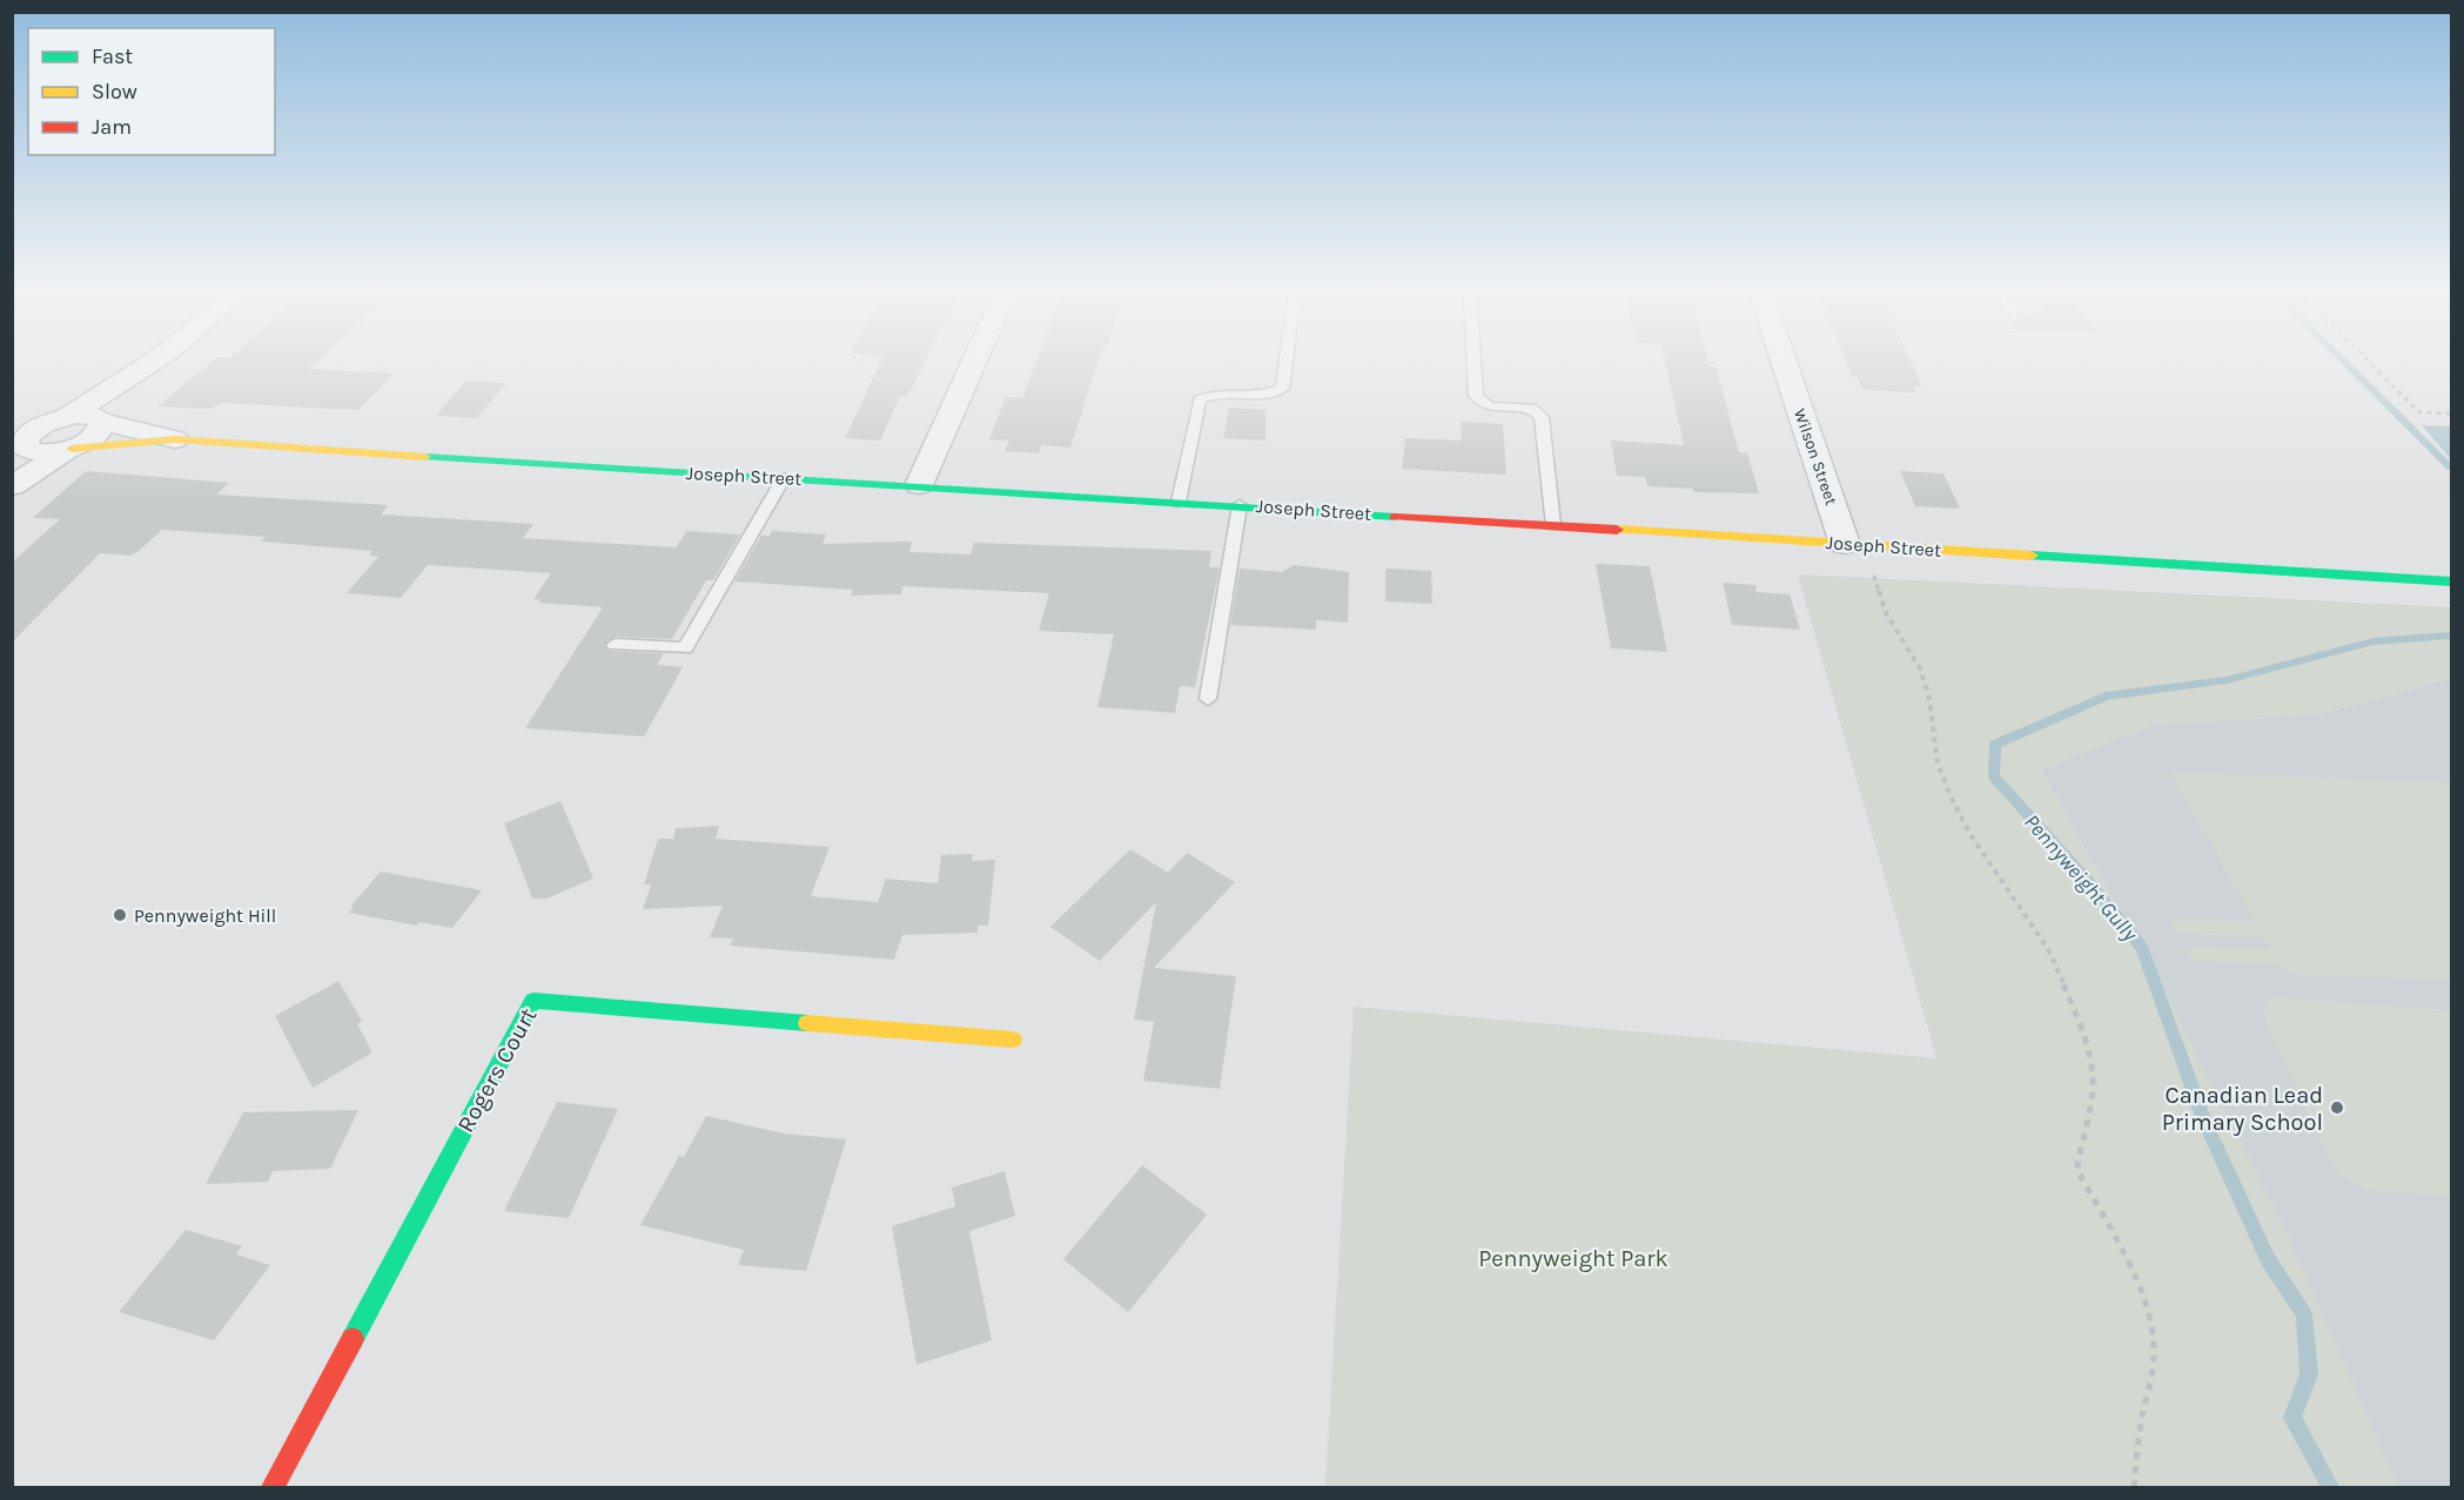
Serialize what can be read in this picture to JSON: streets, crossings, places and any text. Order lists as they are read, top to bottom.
{
  "streets": {
    "street": ["Wilson Street", "Joseph Street", "Rogers Court"]
  },
  "crossings": [
    ["Wilson Street", "Joseph Street"]
  ],
  "water": ["Pennyweight Gully"],
  "parks": ["Pennyweight Park"],
  "places": ["Pennyweight Hill", "Canadian Lead Primary School"],
  "legend": ["Fast", "Slow", "Jam"]
}
